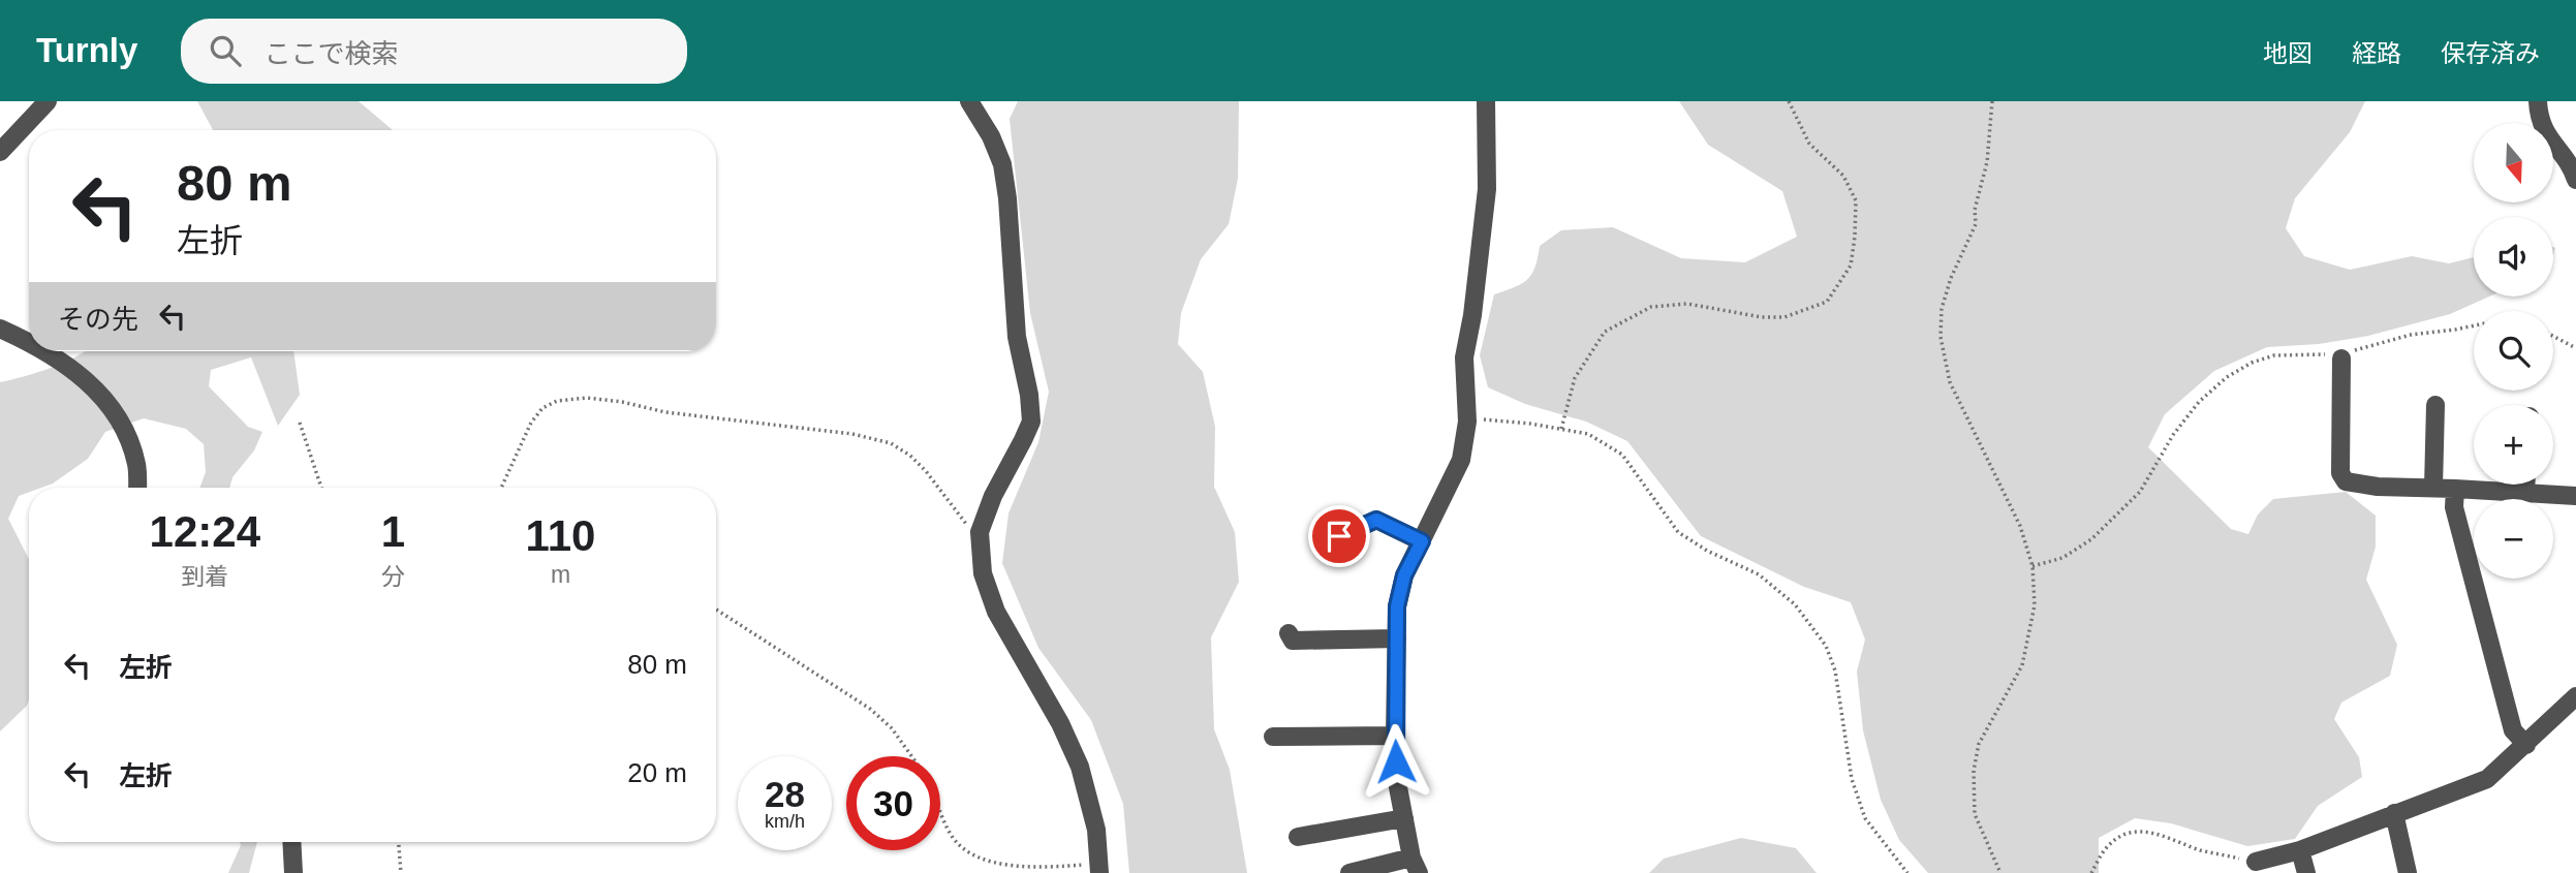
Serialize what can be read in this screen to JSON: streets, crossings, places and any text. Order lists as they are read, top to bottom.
{
  "north": "bottom",
  "page": {
    "header": "Turnly",
    "search": "ここで検索",
    "nav": ["地図", "経路", "保存済み"],
    "map_buttons": ["+", "−"],
    "turn": ["80 m", "左折"],
    "then": "その先",
    "eta": [
      "12:24",
      "到着",
      "1",
      "分",
      "110",
      "m"
    ],
    "list": [
      {
        "name": "左折",
        "value": "80 m"
      },
      {
        "name": "左折",
        "value": "20 m"
      }
    ],
    "speed": "28 km/h",
    "limit": "30"
  }
}
